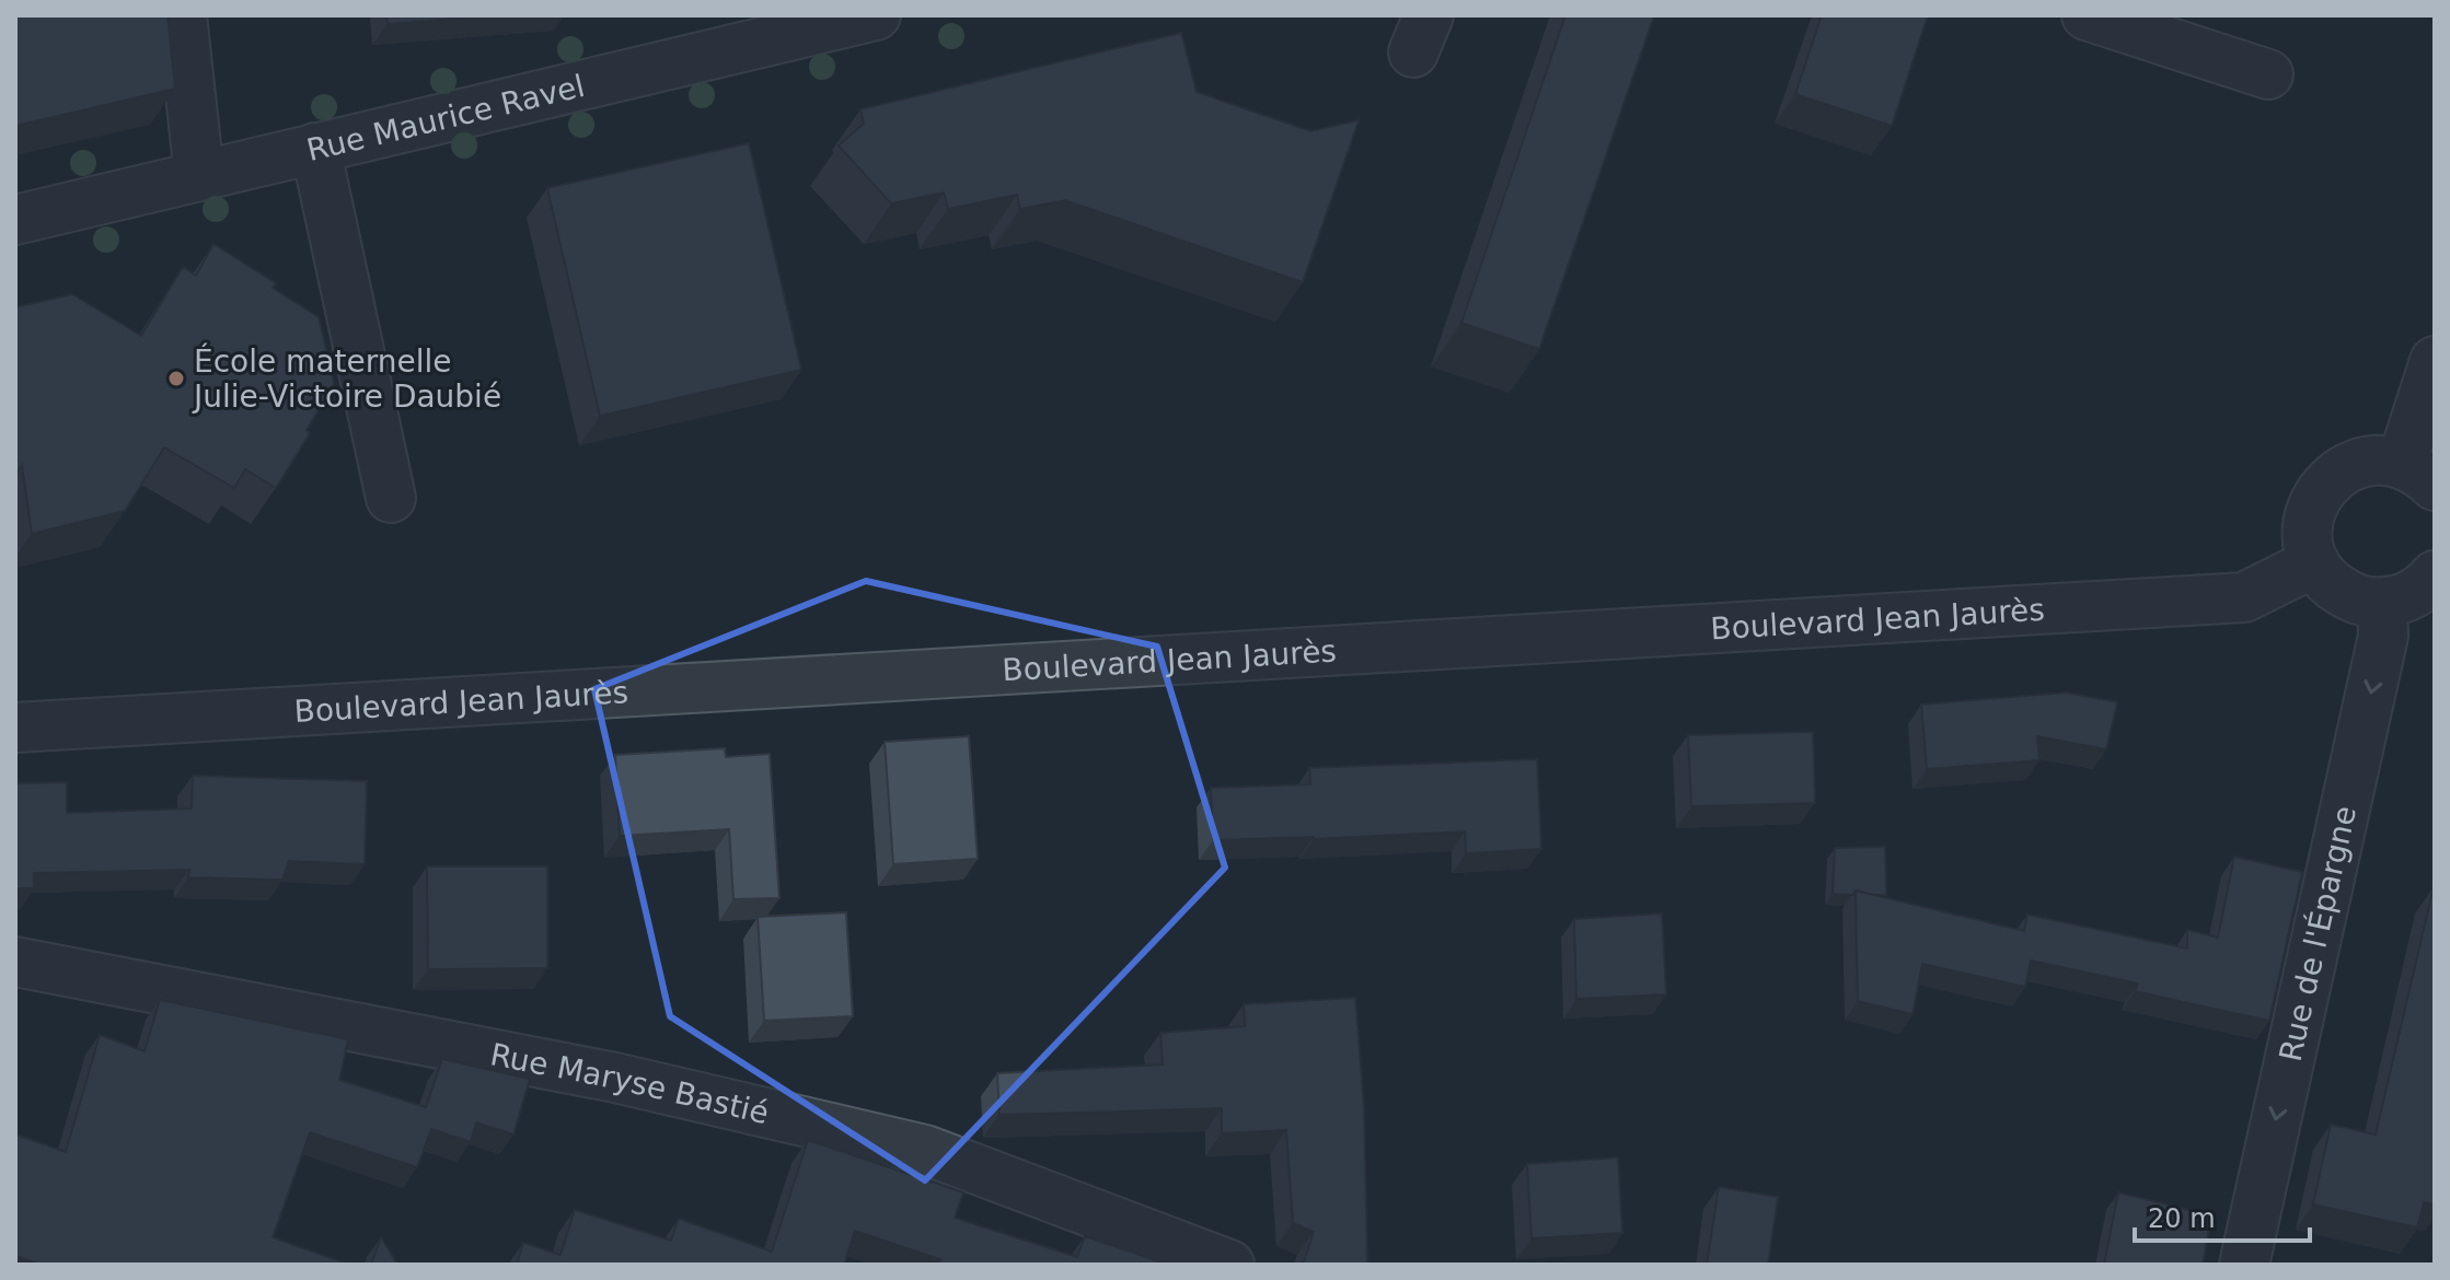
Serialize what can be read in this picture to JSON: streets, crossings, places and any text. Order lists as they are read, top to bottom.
{
  "streets": {
    "street": [
      "Rue Maurice Ravel",
      "Boulevard Jean Jaurès",
      "Rue de l'Épargne",
      "Rue Maryse Bastié"
    ]
  },
  "one_way": ["Rue de l'Épargne"],
  "places": ["École maternelle Julie-Victoire Daubié"],
  "scale_bar": "20 m"
}
